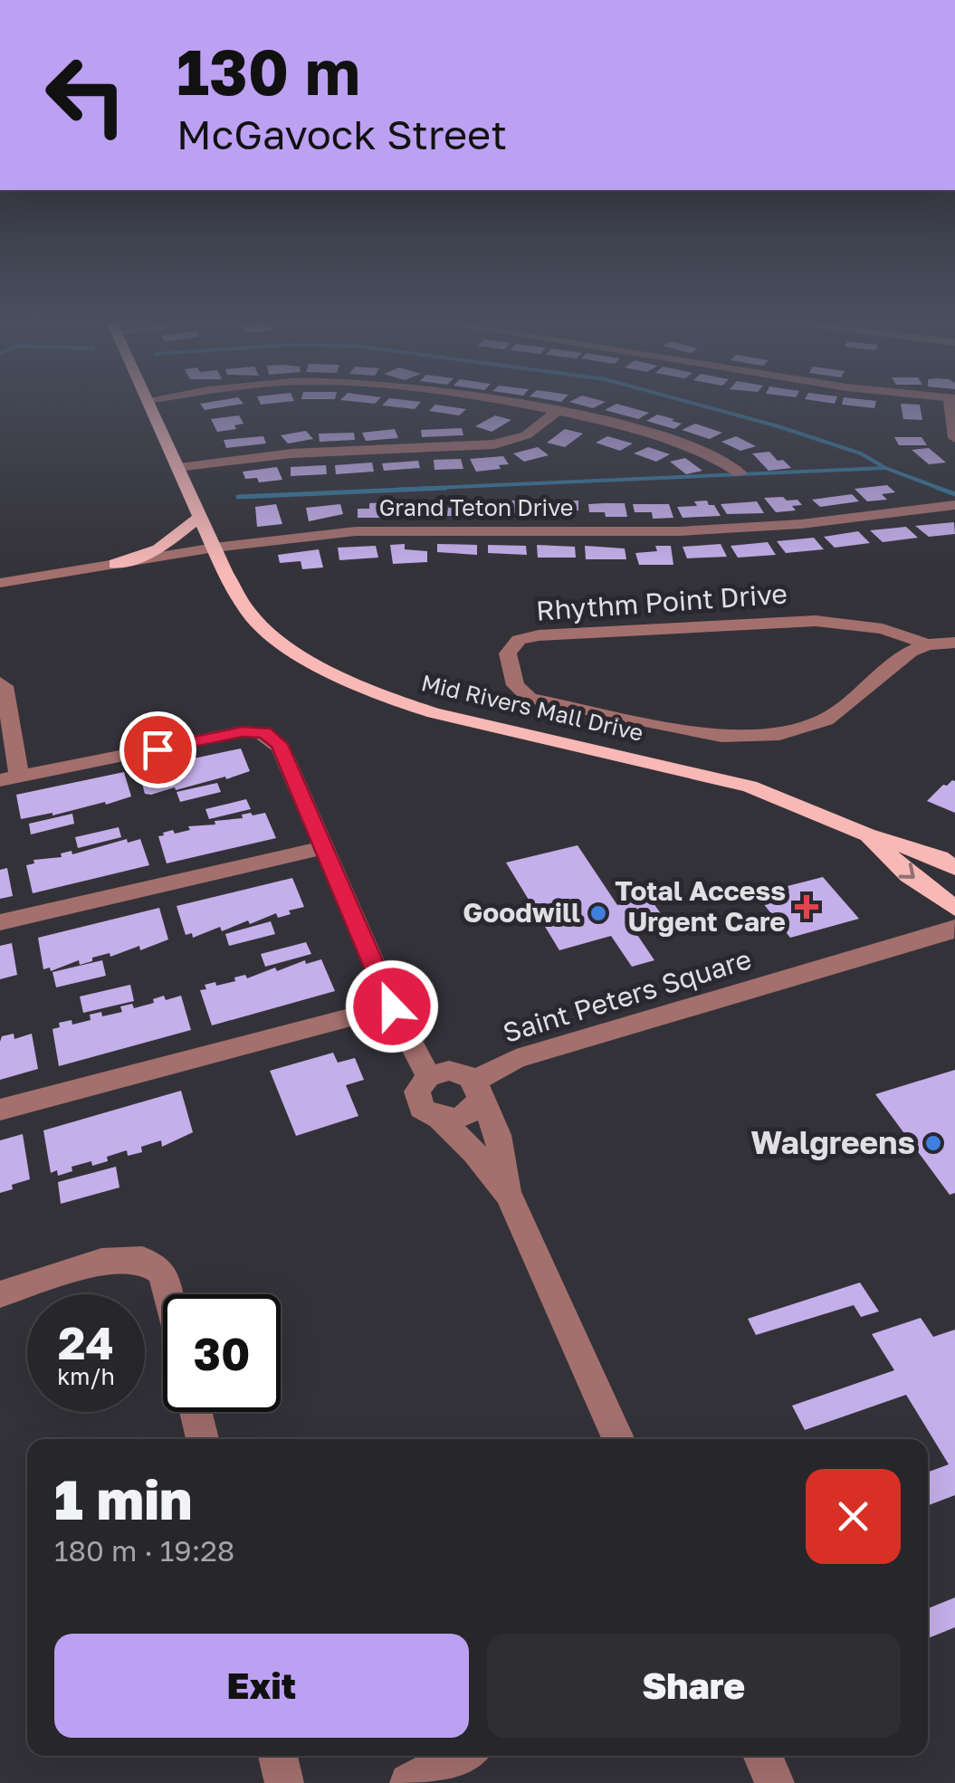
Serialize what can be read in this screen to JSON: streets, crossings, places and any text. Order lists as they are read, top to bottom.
{
  "streets": {
    "main road": ["Mid Rivers Mall Drive"],
    "street": ["Grand Teton Drive", "Rhythm Point Drive", "Saint Peters Square"]
  },
  "crossings": [
    ["Grand Teton Drive", "Mid Rivers Mall Drive"]
  ],
  "places": {
    "health": ["Total Access Urgent Care"],
    "other": ["Goodwill", "Walgreens"]
  },
  "page": {
    "turn": ["130 m", "McGavock Street"],
    "speed": "24 km/h",
    "limit": "30",
    "heading": ["1 min", "180 m · 19:28"],
    "buttons": ["Exit", "Share"]
  }
}
